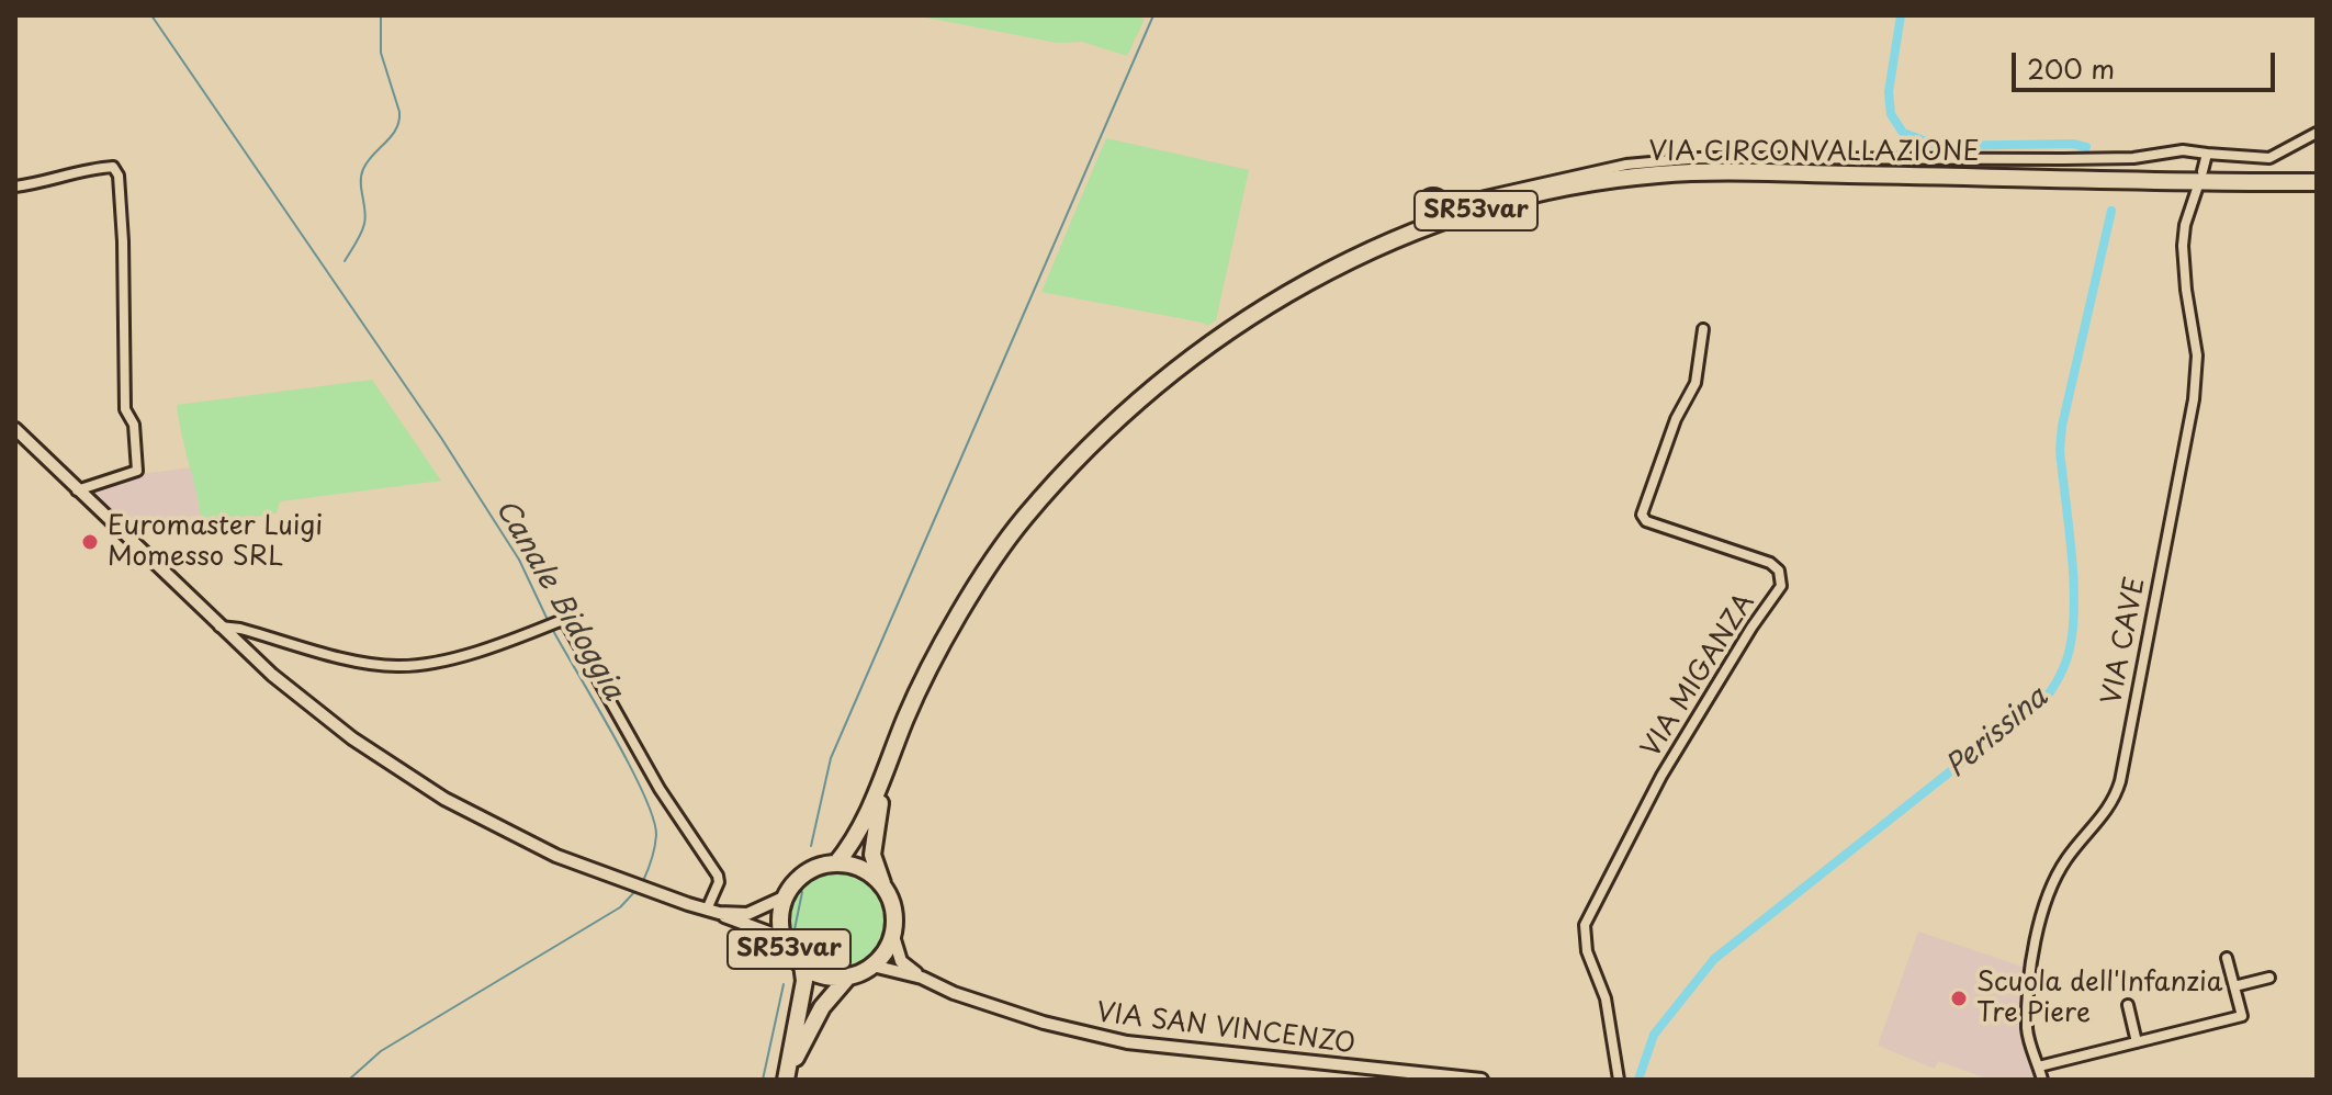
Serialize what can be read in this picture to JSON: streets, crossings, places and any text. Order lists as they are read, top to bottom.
{
  "streets": {
    "main road": ["VIA CIRCONVALLAZIONE", "SR53var"],
    "street": ["VIA CAVE", "VIA MIGANZA", "VIA SAN VINCENZO"]
  },
  "crossings": [
    ["VIA CIRCONVALLAZIONE", "SR53var"],
    ["VIA CIRCONVALLAZIONE", "VIA SAN VINCENZO"],
    ["SR53var", "VIA SAN VINCENZO"]
  ],
  "water": ["Canale Bidoggia", "Perissina"],
  "places": ["Euromaster Luigi Momesso SRL", "Scuola dell'Infanzia Tre Piere"],
  "scale_bar": "200 m"
}
